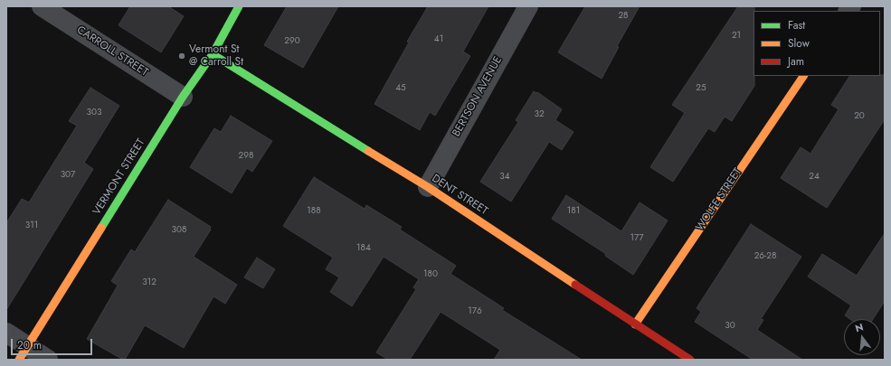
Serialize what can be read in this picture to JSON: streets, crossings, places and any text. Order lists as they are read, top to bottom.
{
  "streets": {
    "street": [
      "CARROLL STREET",
      "BERTSON AVENUE",
      "VERMONT STREET",
      "DENT STREET",
      "WOLFE STREET"
    ]
  },
  "crossings": [
    ["CARROLL STREET", "VERMONT STREET"],
    ["BERTSON AVENUE", "DENT STREET"],
    ["VERMONT STREET", "DENT STREET"],
    ["DENT STREET", "WOLFE STREET"]
  ],
  "places": ["Vermont St @ Carroll St"],
  "house_numbers": [
    "28",
    "21",
    "41",
    "290",
    "45",
    "25",
    "303",
    "32",
    "20",
    "298",
    "307",
    "34",
    "24",
    "188",
    "181",
    "311",
    "308",
    "177",
    "184",
    "26-28",
    "180",
    "312",
    "176",
    "30"
  ],
  "legend": ["Fast", "Slow", "Jam"],
  "scale_bar": "20 m",
  "north": "top"
}
